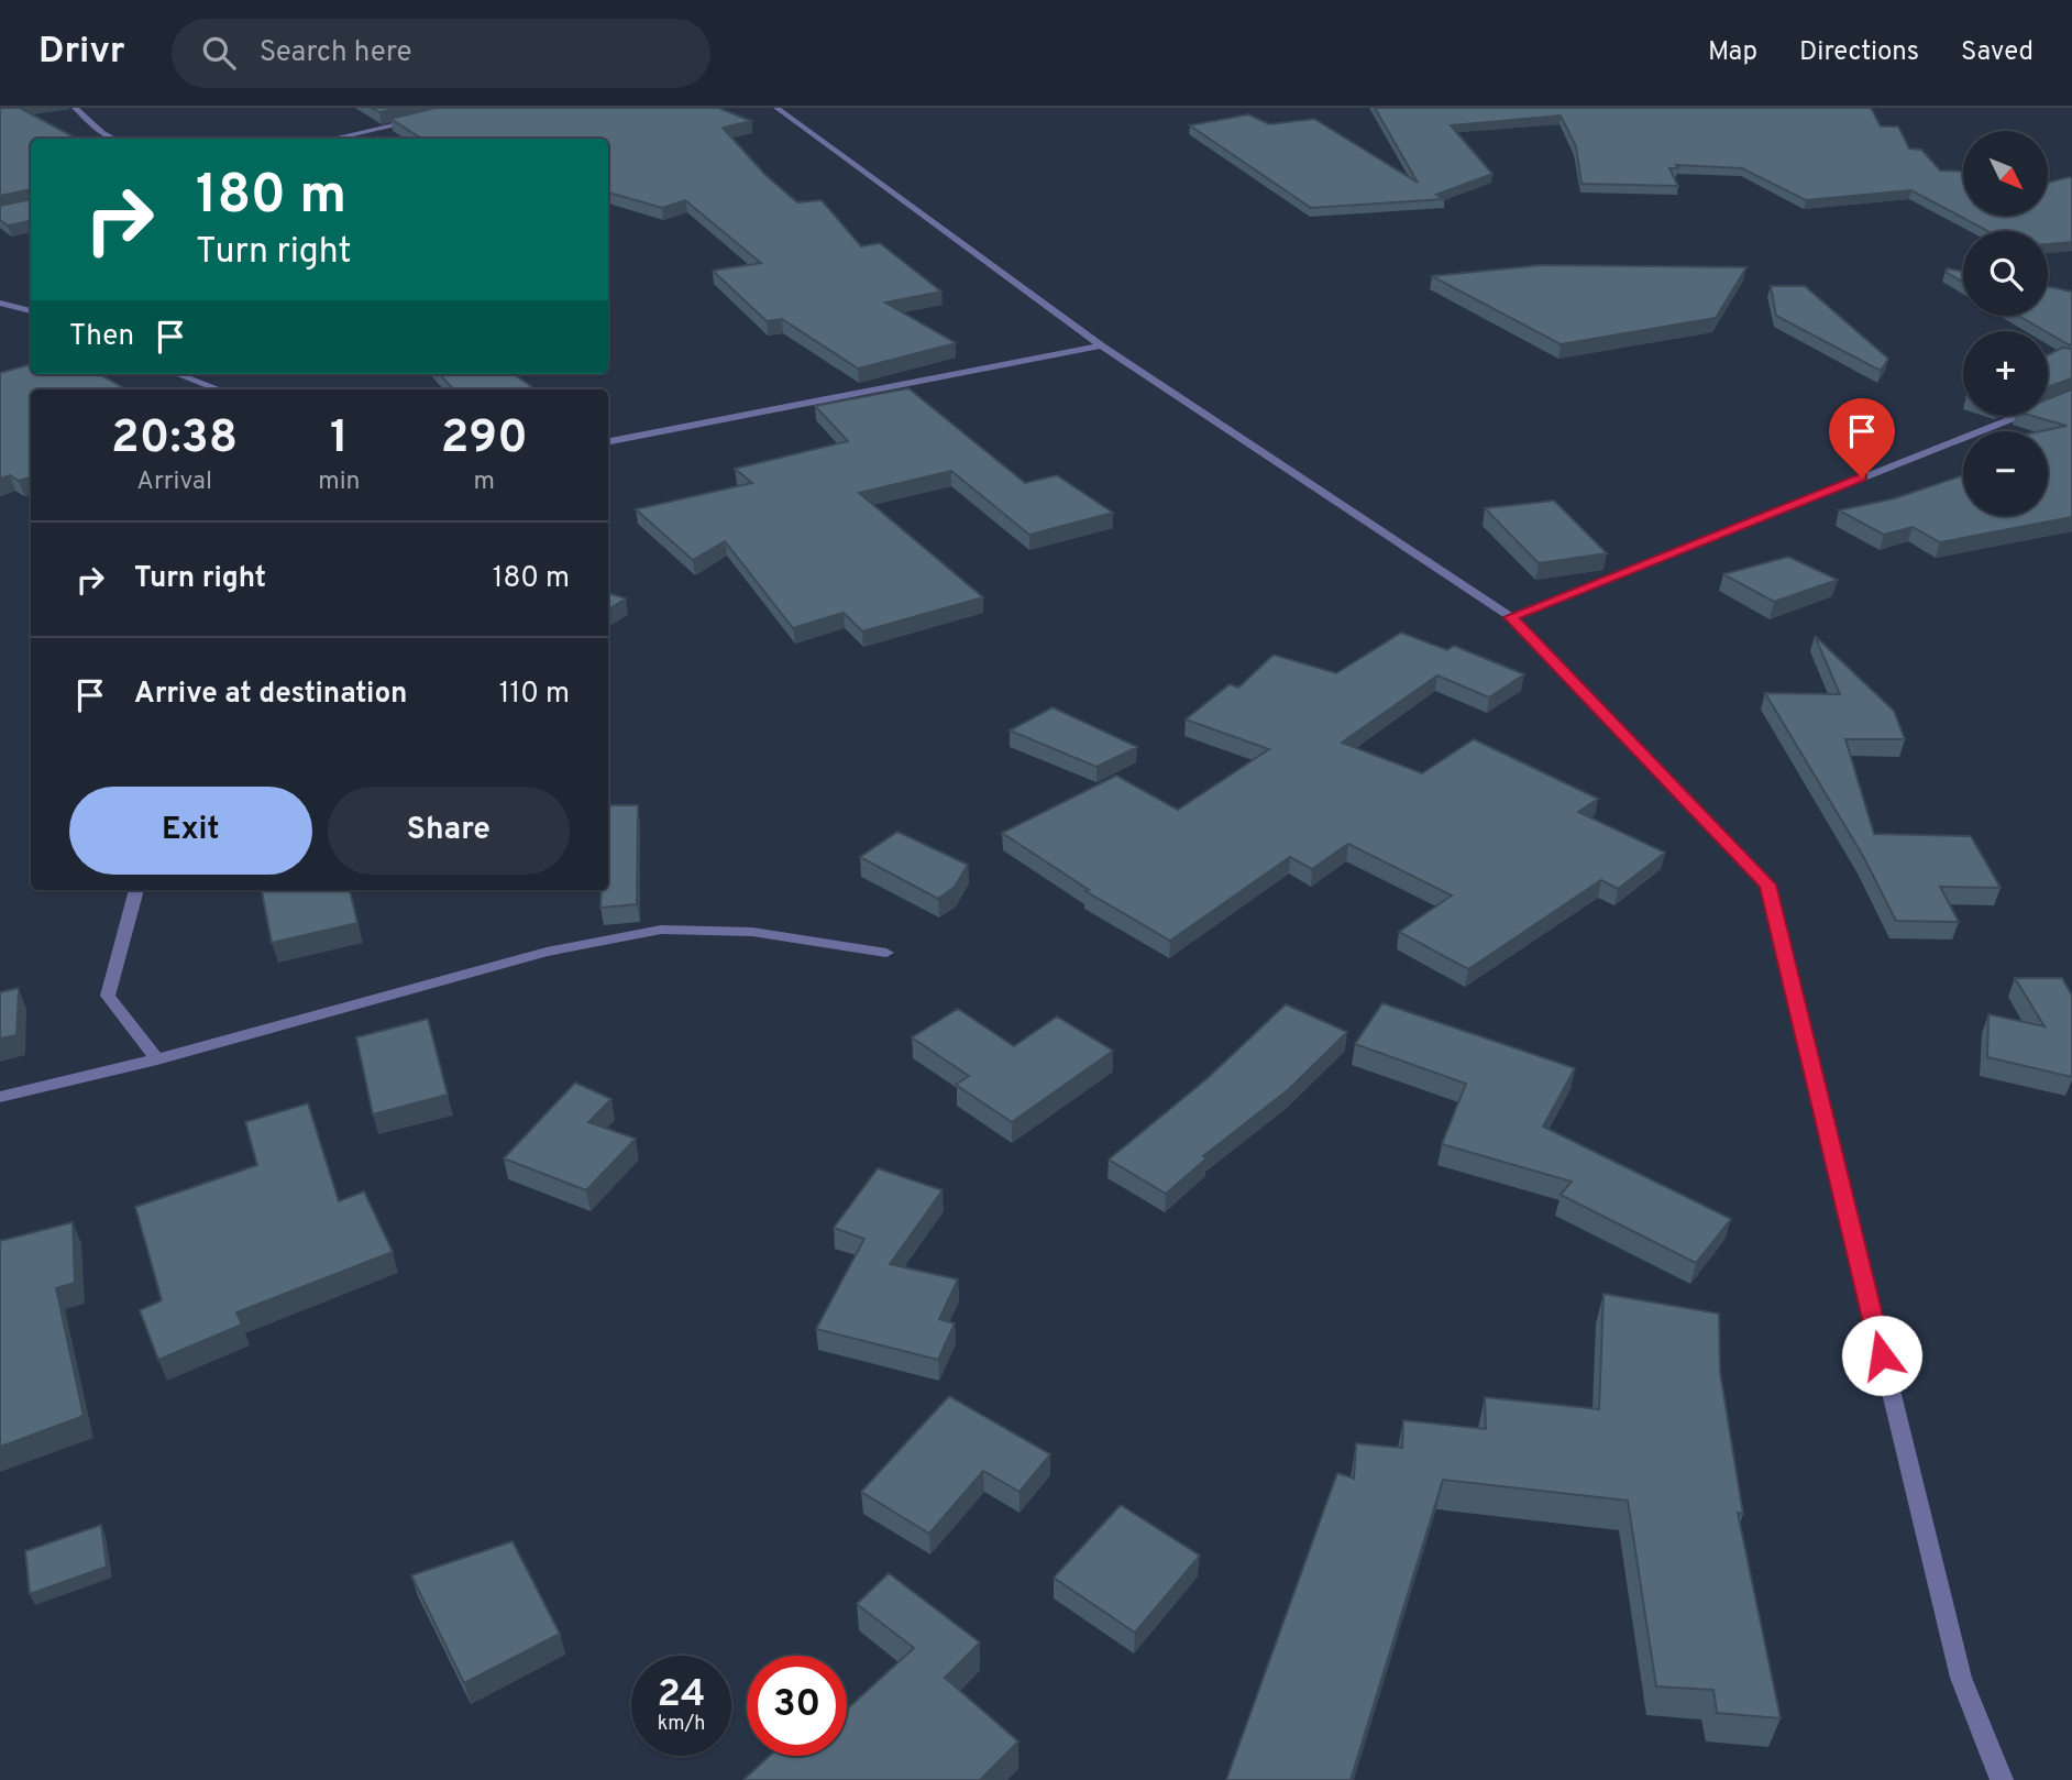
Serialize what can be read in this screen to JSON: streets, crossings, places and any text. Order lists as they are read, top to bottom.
{
  "north": "bottom right",
  "page": {
    "header": "Drivr",
    "search": "Search here",
    "nav": ["Map", "Directions", "Saved"],
    "map_buttons": ["+", "−"],
    "turn": ["180 m", "Turn right"],
    "then": "Then",
    "eta": [
      "20:38",
      "Arrival",
      "1",
      "min",
      "290",
      "m"
    ],
    "list": [
      {
        "name": "Turn right",
        "value": "180 m"
      },
      {
        "name": "Arrive at destination",
        "value": "110 m"
      }
    ],
    "buttons": ["Exit", "Share"],
    "speed": "24 km/h",
    "limit": "30"
  }
}
